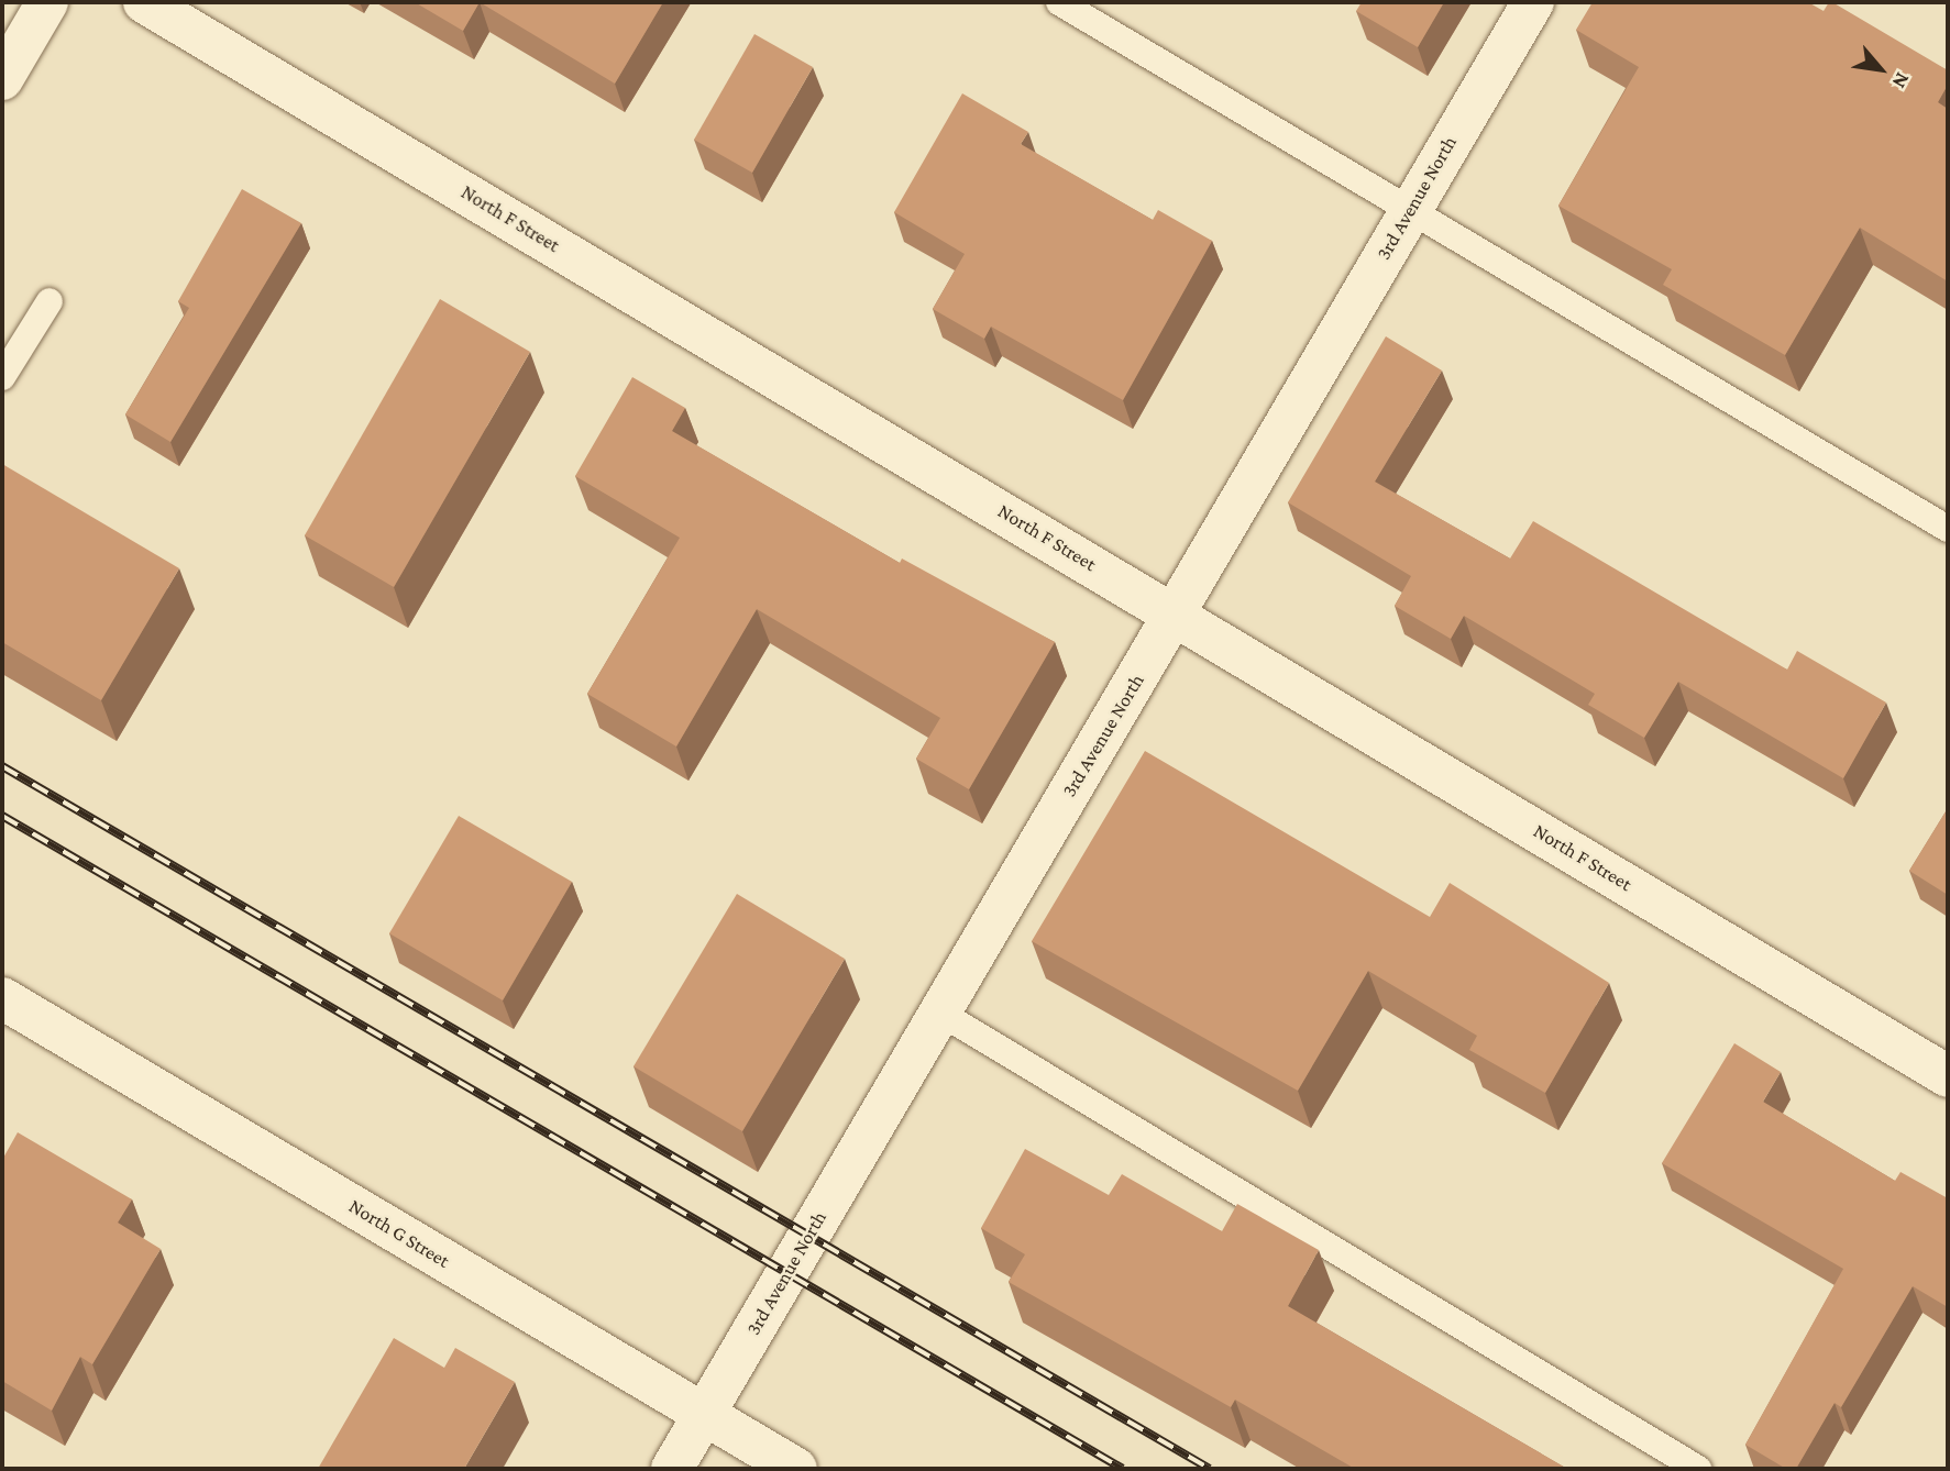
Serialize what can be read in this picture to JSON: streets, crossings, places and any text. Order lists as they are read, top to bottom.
{
  "streets": {
    "street": ["3rd Avenue North", "North F Street", "North G Street"]
  },
  "crossings": [
    ["3rd Avenue North", "North F Street"],
    ["3rd Avenue North", "North G Street"]
  ],
  "north": "bottom right"
}
